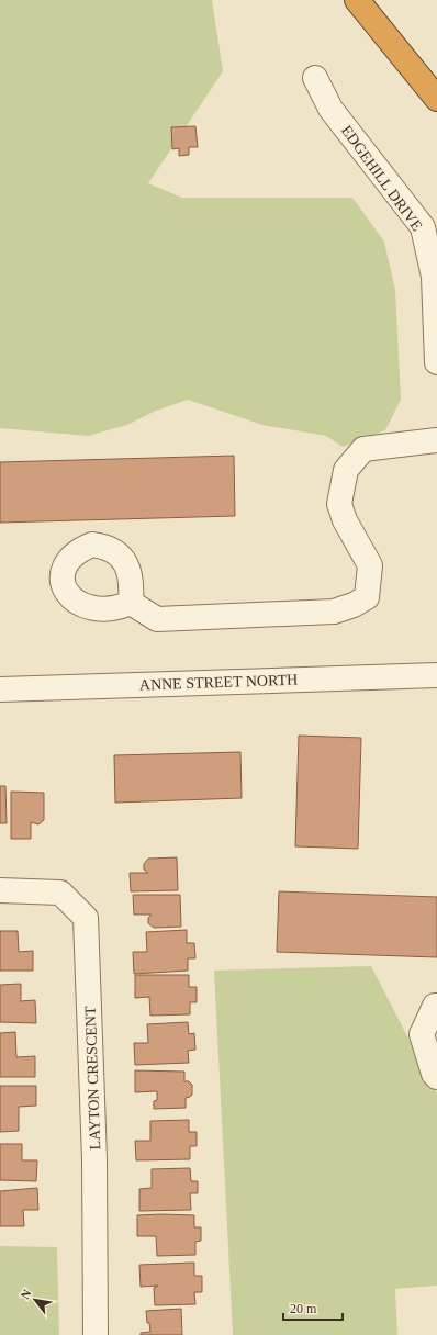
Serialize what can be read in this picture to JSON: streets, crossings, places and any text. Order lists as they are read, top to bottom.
{
  "streets": {
    "street": ["EDGEHILL DRIVE", "ANNE STREET NORTH", "LAYTON CRESCENT"]
  },
  "scale_bar": "20 m",
  "north": "top left"
}
